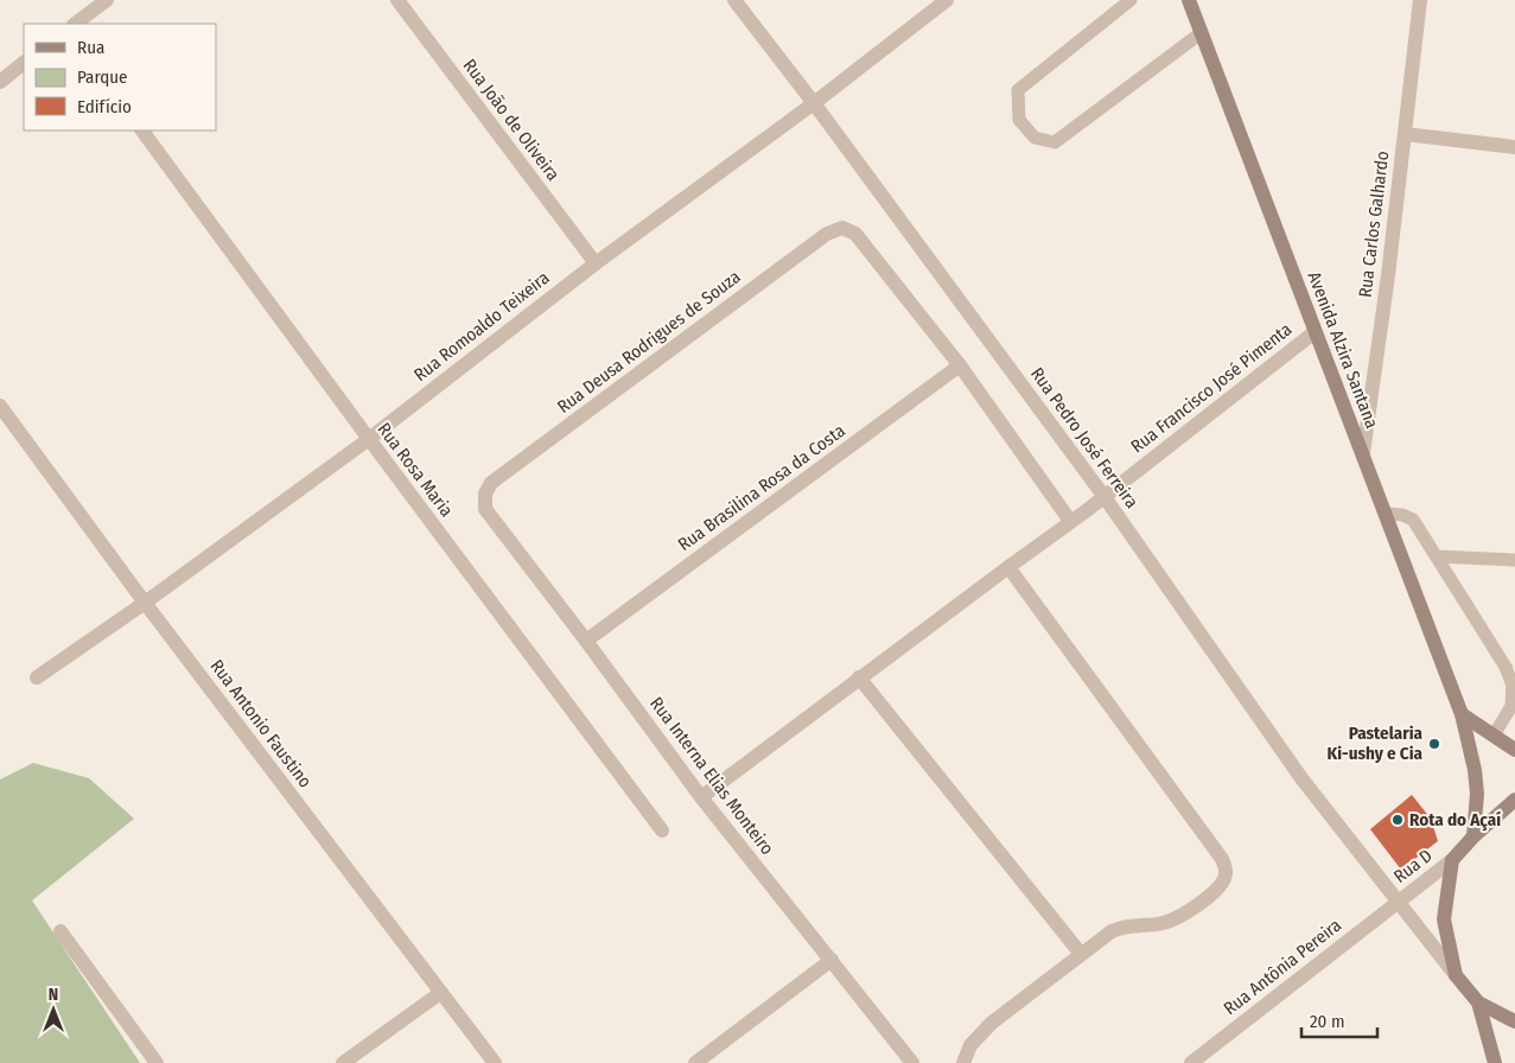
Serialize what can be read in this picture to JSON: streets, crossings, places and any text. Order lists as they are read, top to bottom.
{
  "streets": {
    "main road": ["Avenida Alzira Santana"],
    "street": [
      "Rua João de Oliveira",
      "Rua Carlos Galhardo",
      "Rua Romoaldo Teixeira",
      "Rua Deusa Rodrigues de Souza",
      "Rua Francisco José Pimenta",
      "Rua Pedro José Ferreira",
      "Rua Rosa Maria",
      "Rua Brasilina Rosa da Costa",
      "Rua Antonio Faustino",
      "Rua Interna Elias Monteiro",
      "Rua D",
      "Rua Antônia Pereira"
    ]
  },
  "crossings": [
    ["Rua João de Oliveira", "Rua Romoaldo Teixeira"],
    ["Rua Carlos Galhardo", "Avenida Alzira Santana"],
    ["Rua Romoaldo Teixeira", "Rua Pedro José Ferreira"],
    ["Rua Romoaldo Teixeira", "Rua Rosa Maria"],
    ["Rua Romoaldo Teixeira", "Rua Antonio Faustino"],
    ["Rua Deusa Rodrigues de Souza", "Rua Brasilina Rosa da Costa"],
    ["Rua Deusa Rodrigues de Souza", "Rua Interna Elias Monteiro"],
    ["Avenida Alzira Santana", "Rua Francisco José Pimenta"],
    ["Rua Francisco José Pimenta", "Rua Pedro José Ferreira"],
    ["Rua Francisco José Pimenta", "Rua Interna Elias Monteiro"],
    ["Rua Pedro José Ferreira", "Rua D"],
    ["Rua Pedro José Ferreira", "Rua Antônia Pereira"],
    ["Rua Brasilina Rosa da Costa", "Rua Interna Elias Monteiro"],
    ["Rua D", "Rua Antônia Pereira"]
  ],
  "places": ["Pastelaria Ki-ushy e Cia", "Rota do Açaí"],
  "legend": ["Rua", "Parque", "Edifício"],
  "scale_bar": "20 m",
  "north": "top"
}
